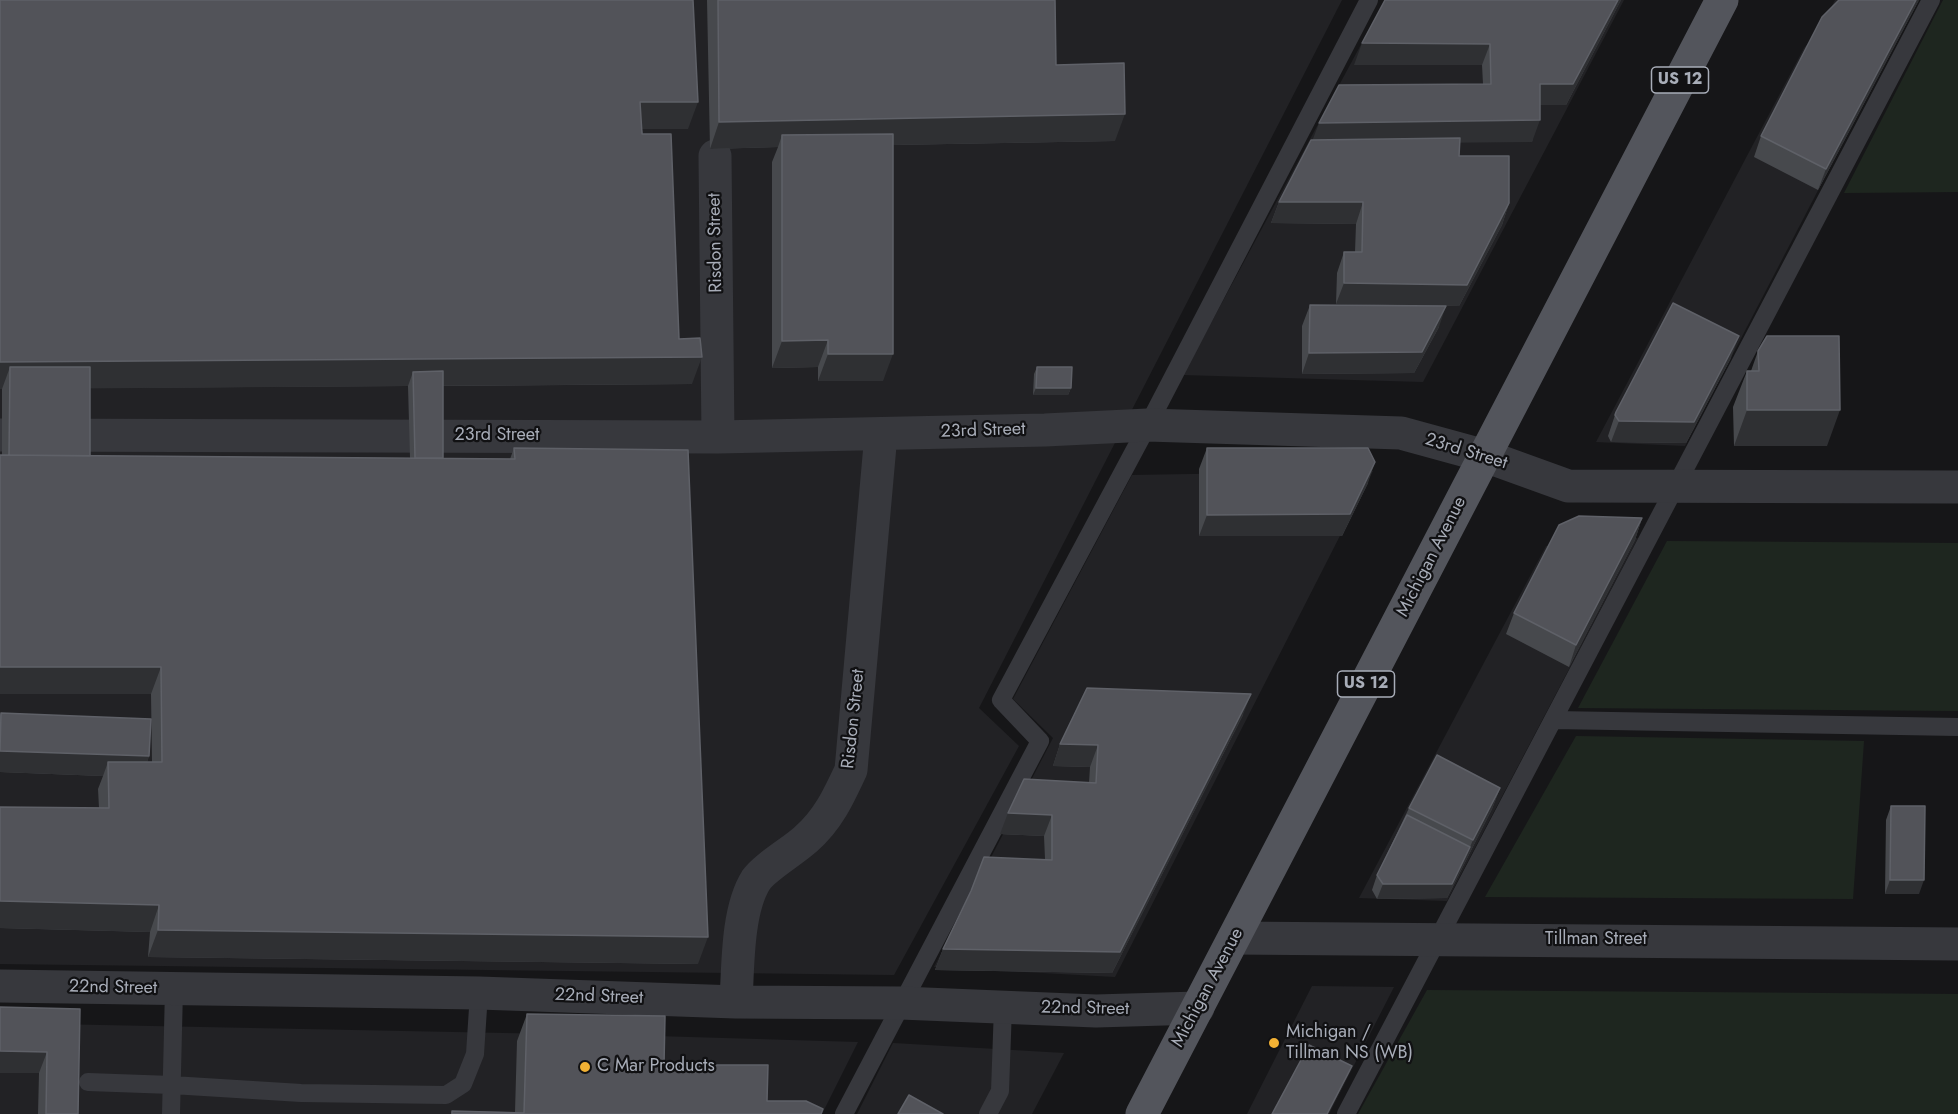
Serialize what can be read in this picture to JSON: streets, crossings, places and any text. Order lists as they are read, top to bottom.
{
  "streets": {
    "main road": ["US 12", "Michigan Avenue"],
    "street": [
      "Risdon Street",
      "23rd Street",
      "Tillman Street",
      "22nd Street"
    ]
  },
  "crossings": [
    ["Risdon Street", "23rd Street"],
    ["Risdon Street", "22nd Street"],
    ["23rd Street", "Michigan Avenue"],
    ["Michigan Avenue", "Tillman Street"],
    ["Michigan Avenue", "22nd Street"]
  ],
  "places": ["Michigan / Tillman NS (WB)", "C Mar Products"]
}
